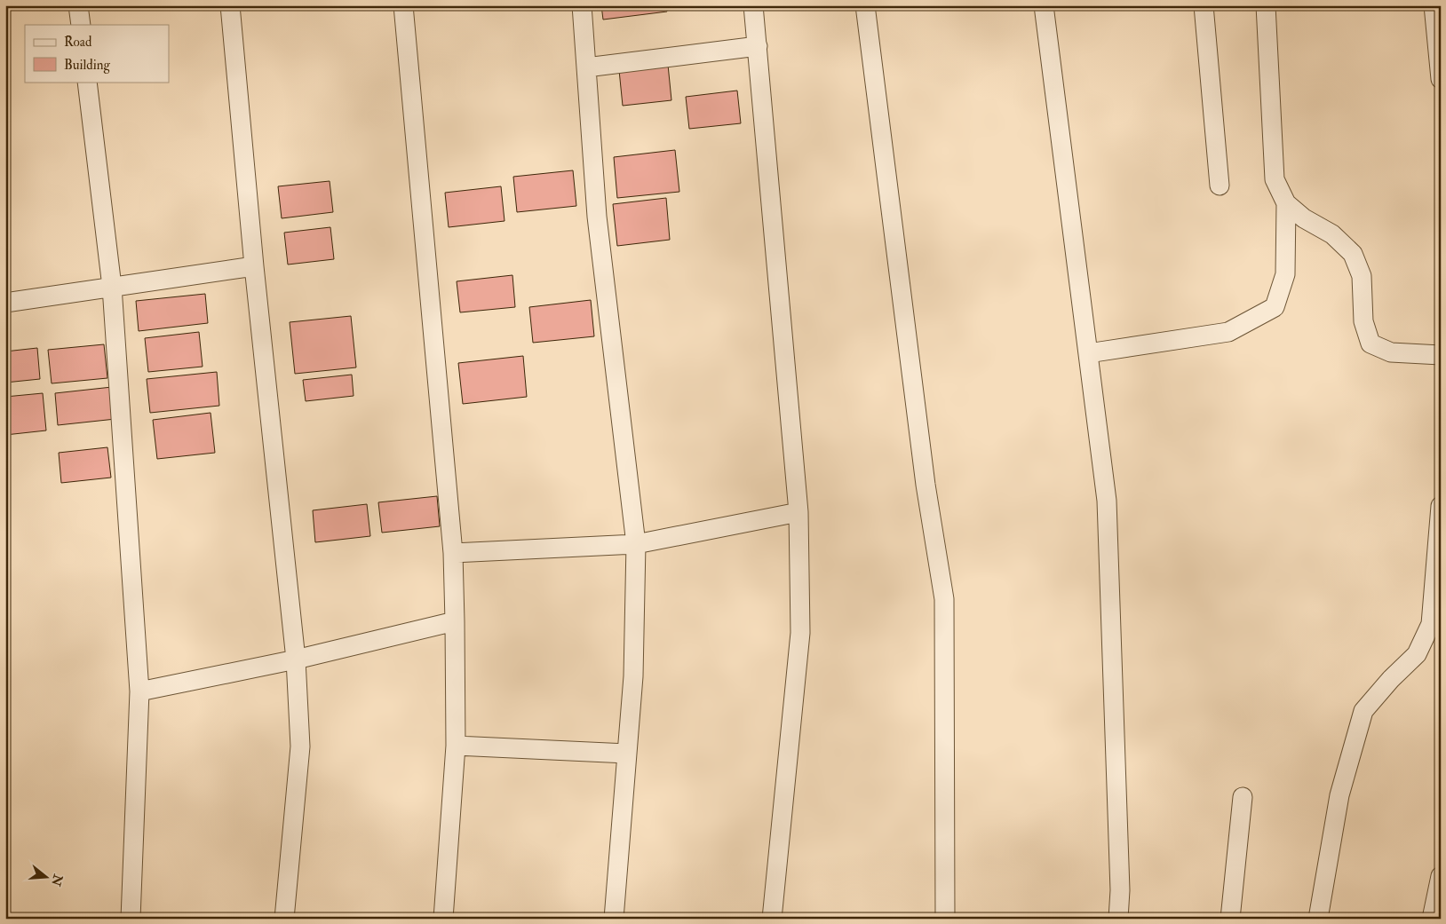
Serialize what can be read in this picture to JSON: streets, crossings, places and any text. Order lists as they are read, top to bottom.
{
  "legend": ["Road", "Building"],
  "north": "right"
}
